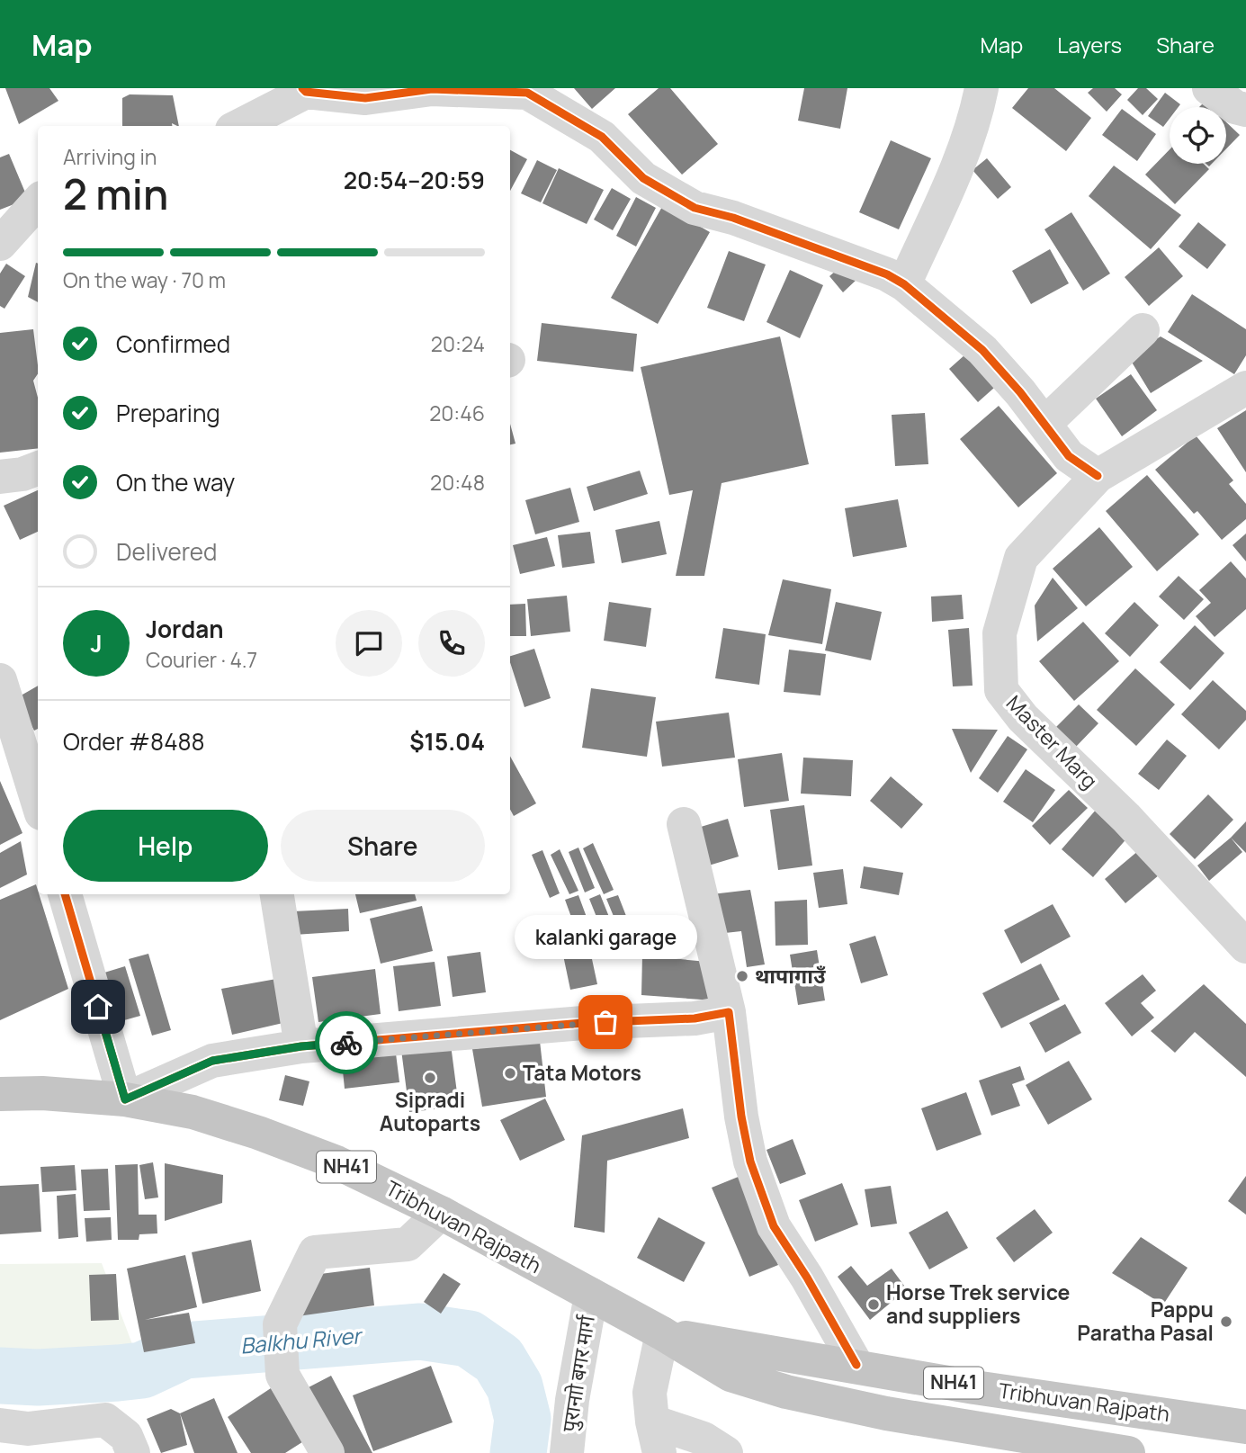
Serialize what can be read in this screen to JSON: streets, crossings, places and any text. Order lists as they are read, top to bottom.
{
  "streets": {
    "highway": ["NH41", "Tribhuvan Rajpath"],
    "street": ["Master Marg", "पुरानाो बगर मार्ग"]
  },
  "crossings": [
    ["Tribhuvan Rajpath", "पुरानाो बगर मार्ग"]
  ],
  "water": ["Balkhu River"],
  "places": [
    "थापागाउँ",
    "kalanki garage",
    "Tata Motors",
    "Sipradi Autoparts",
    "Horse Trek service and suppliers",
    "Pappu Paratha Pasal"
  ],
  "page": {
    "header": "Map",
    "nav": ["Map", "Layers", "Share"],
    "heading": ["2 min", "Arriving in", "20:54–20:59"],
    "panel": [
      "Jordan",
      "Courier · 4.7",
      "Order #8488",
      "$15.04"
    ],
    "bar": "On the way · 70 m",
    "list": [
      ["Confirmed", "20:24"],
      ["Preparing", "20:46"],
      ["On the way", "20:48"],
      "Delivered"
    ],
    "round": "J",
    "buttons": ["Help", "Share"],
    "bubble": "kalanki garage"
  }
}
